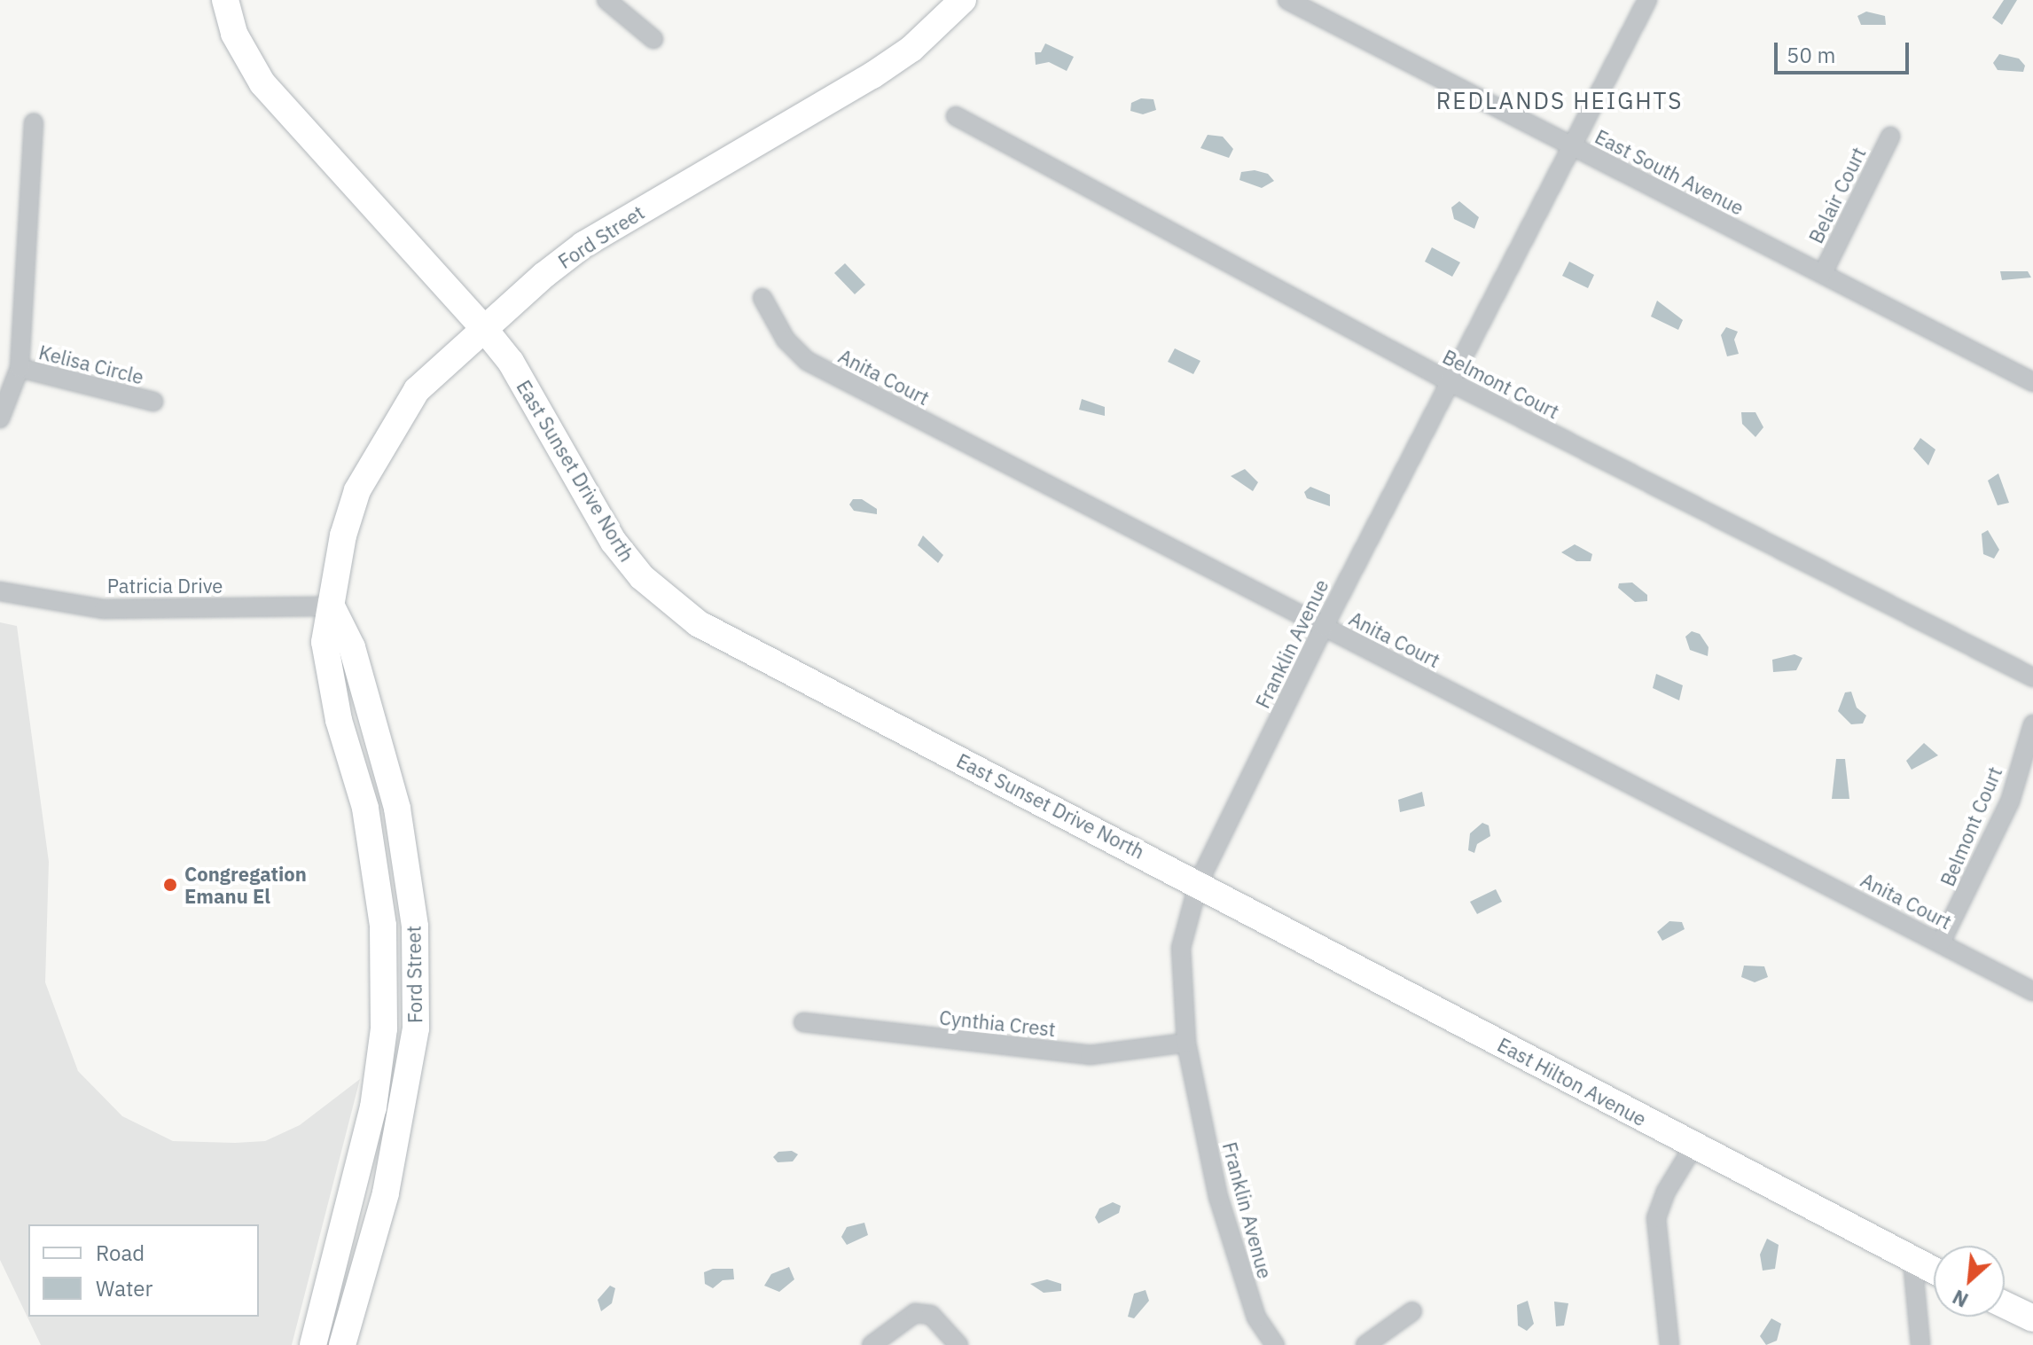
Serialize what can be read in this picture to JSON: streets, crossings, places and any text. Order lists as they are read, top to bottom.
{
  "streets": {
    "street": [
      "East South Avenue",
      "Belair Court",
      "Ford Street",
      "Kelisa Circle",
      "Anita Court",
      "Belmont Court",
      "East Sunset Drive North",
      "Patricia Drive",
      "Franklin Avenue",
      "Cynthia Crest",
      "East Hilton Avenue"
    ]
  },
  "crossings": [
    ["East South Avenue", "Belair Court"],
    ["East South Avenue", "Franklin Avenue"],
    ["Ford Street", "East Sunset Drive North"],
    ["Ford Street", "Patricia Drive"],
    ["Anita Court", "Belmont Court"],
    ["Anita Court", "Franklin Avenue"],
    ["Belmont Court", "Franklin Avenue"],
    ["East Sunset Drive North", "Franklin Avenue"],
    ["East Sunset Drive North", "East Hilton Avenue"],
    ["Franklin Avenue", "Cynthia Crest"],
    ["Franklin Avenue", "East Hilton Avenue"]
  ],
  "districts": ["REDLANDS HEIGHTS"],
  "places": ["Congregation Emanu El"],
  "legend": ["Road", "Water"],
  "scale_bar": "50 m",
  "north": "bottom left"
}
